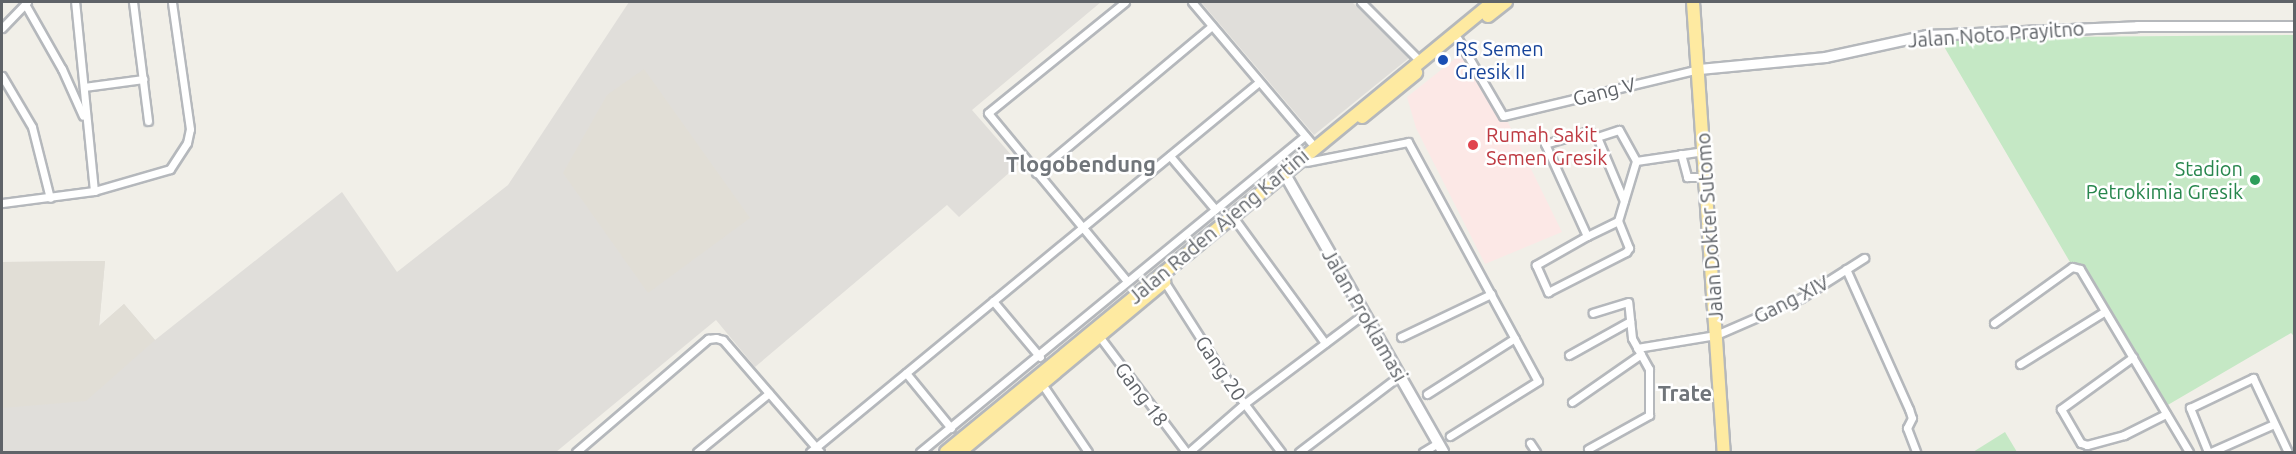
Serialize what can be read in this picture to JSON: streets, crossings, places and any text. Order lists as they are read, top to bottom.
{
  "streets": {
    "highway": ["Jalan Raden Ajeng Kartini", "Jalan Dokter Sutomo"],
    "main road": ["Jalan Proklamasi"],
    "street": [
      "Jalan Noto Prayitno",
      "Gang V",
      "Gang XIV",
      "Gang 20",
      "Gang 18"
    ]
  },
  "crossings": [
    ["Jalan Noto Prayitno", "Gang V"],
    ["Jalan Noto Prayitno", "Jalan Dokter Sutomo"],
    ["Gang V", "Jalan Raden Ajeng Kartini"],
    ["Gang V", "Jalan Dokter Sutomo"],
    ["Jalan Raden Ajeng Kartini", "Jalan Proklamasi"],
    ["Jalan Raden Ajeng Kartini", "Gang 20"],
    ["Jalan Raden Ajeng Kartini", "Gang 18"],
    ["Jalan Dokter Sutomo", "Gang XIV"]
  ],
  "districts": ["Tlogobendung", "Trate"],
  "places": ["RS Semen Gresik II", "Rumah Sakit Semen Gresik", "Stadion Petrokimia Gresik"]
}
